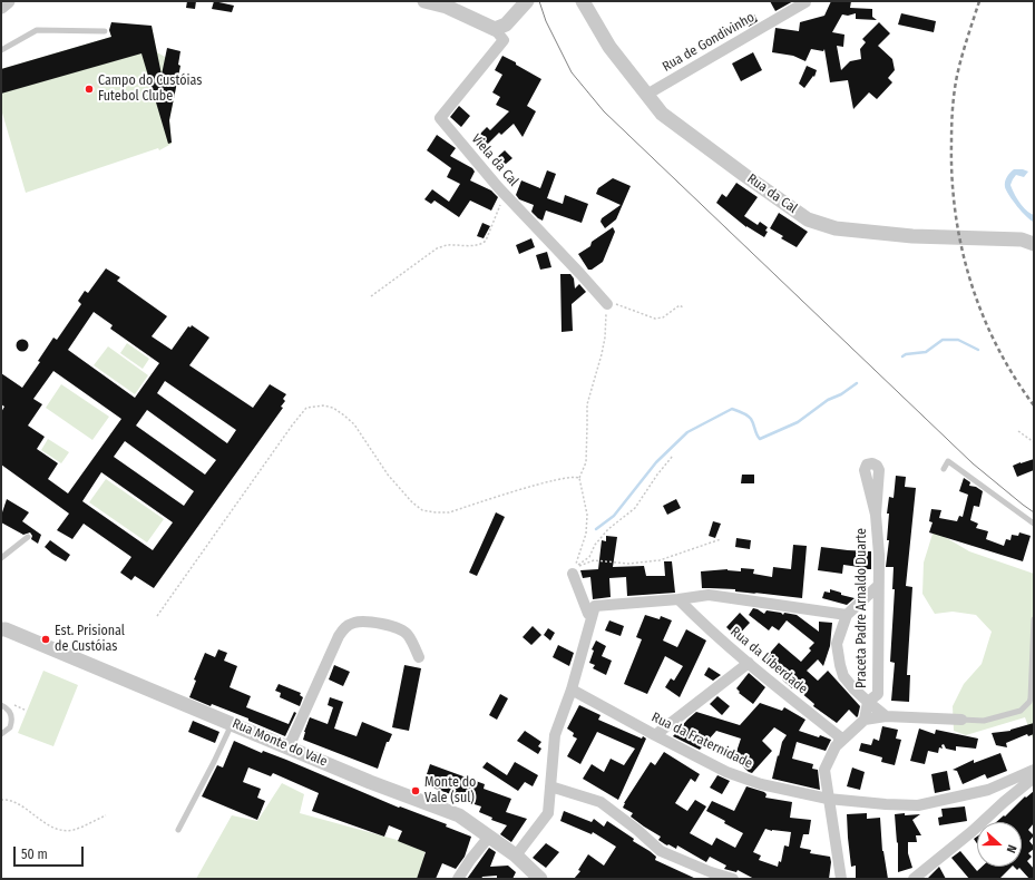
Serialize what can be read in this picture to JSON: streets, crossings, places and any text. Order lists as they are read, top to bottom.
{
  "streets": {
    "street": [
      "Rua de Gondivinho",
      "Viela da Cal",
      "Rua da Cal",
      "Praceta Padre Arnaldo Duarte",
      "Rua da Liberdade",
      "Rua da Fraternidade",
      "Rua Monte do Vale"
    ]
  },
  "crossings": [
    ["Rua de Gondivinho", "Rua da Cal"]
  ],
  "places": ["Campo do Custóias Futebol Clube", "Est. Prisional de Custóias", "Monte do Vale (sul)"],
  "scale_bar": "50 m",
  "north": "right"
}
